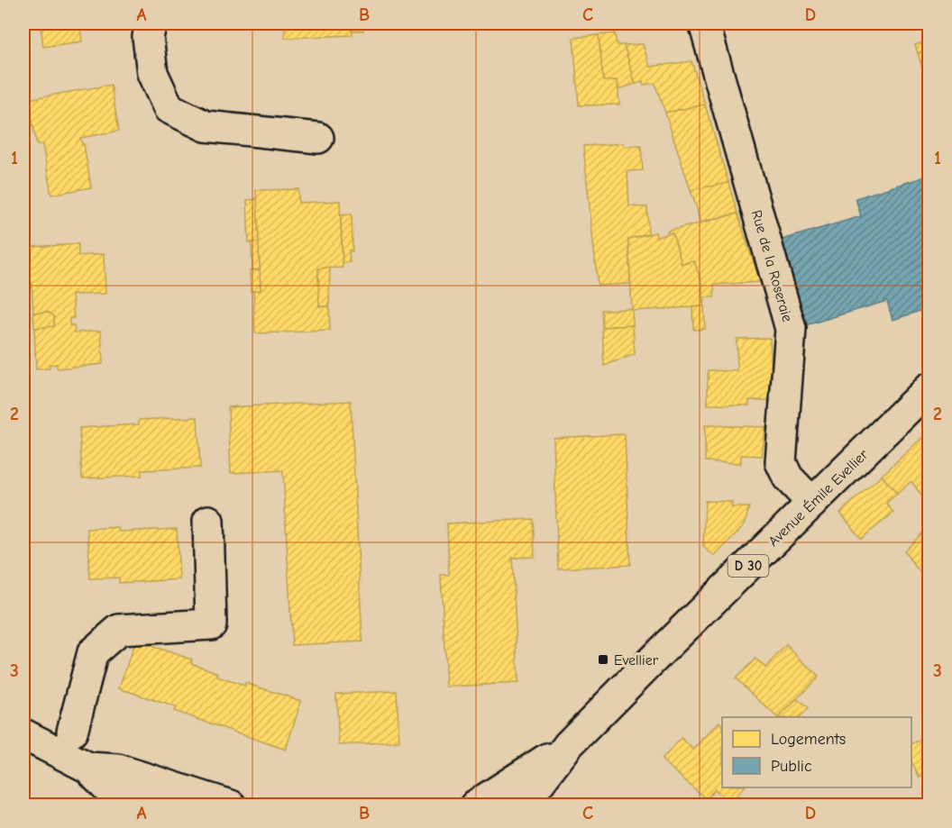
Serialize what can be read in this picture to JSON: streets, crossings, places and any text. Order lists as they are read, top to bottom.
{
  "streets": {
    "street": ["Rue de la Roseraie", "Avenue Émile Evellier", "D 30"]
  },
  "crossings": [
    ["Rue de la Roseraie", "Avenue Émile Evellier"]
  ],
  "places": {
    "transit": ["Evellier"]
  },
  "legend": ["Logements", "Public"],
  "grid": {
    "columns": [
      "A",
      "B",
      "C",
      "D"
    ],
    "rows": ["1", "2", "3"]
  }
}
